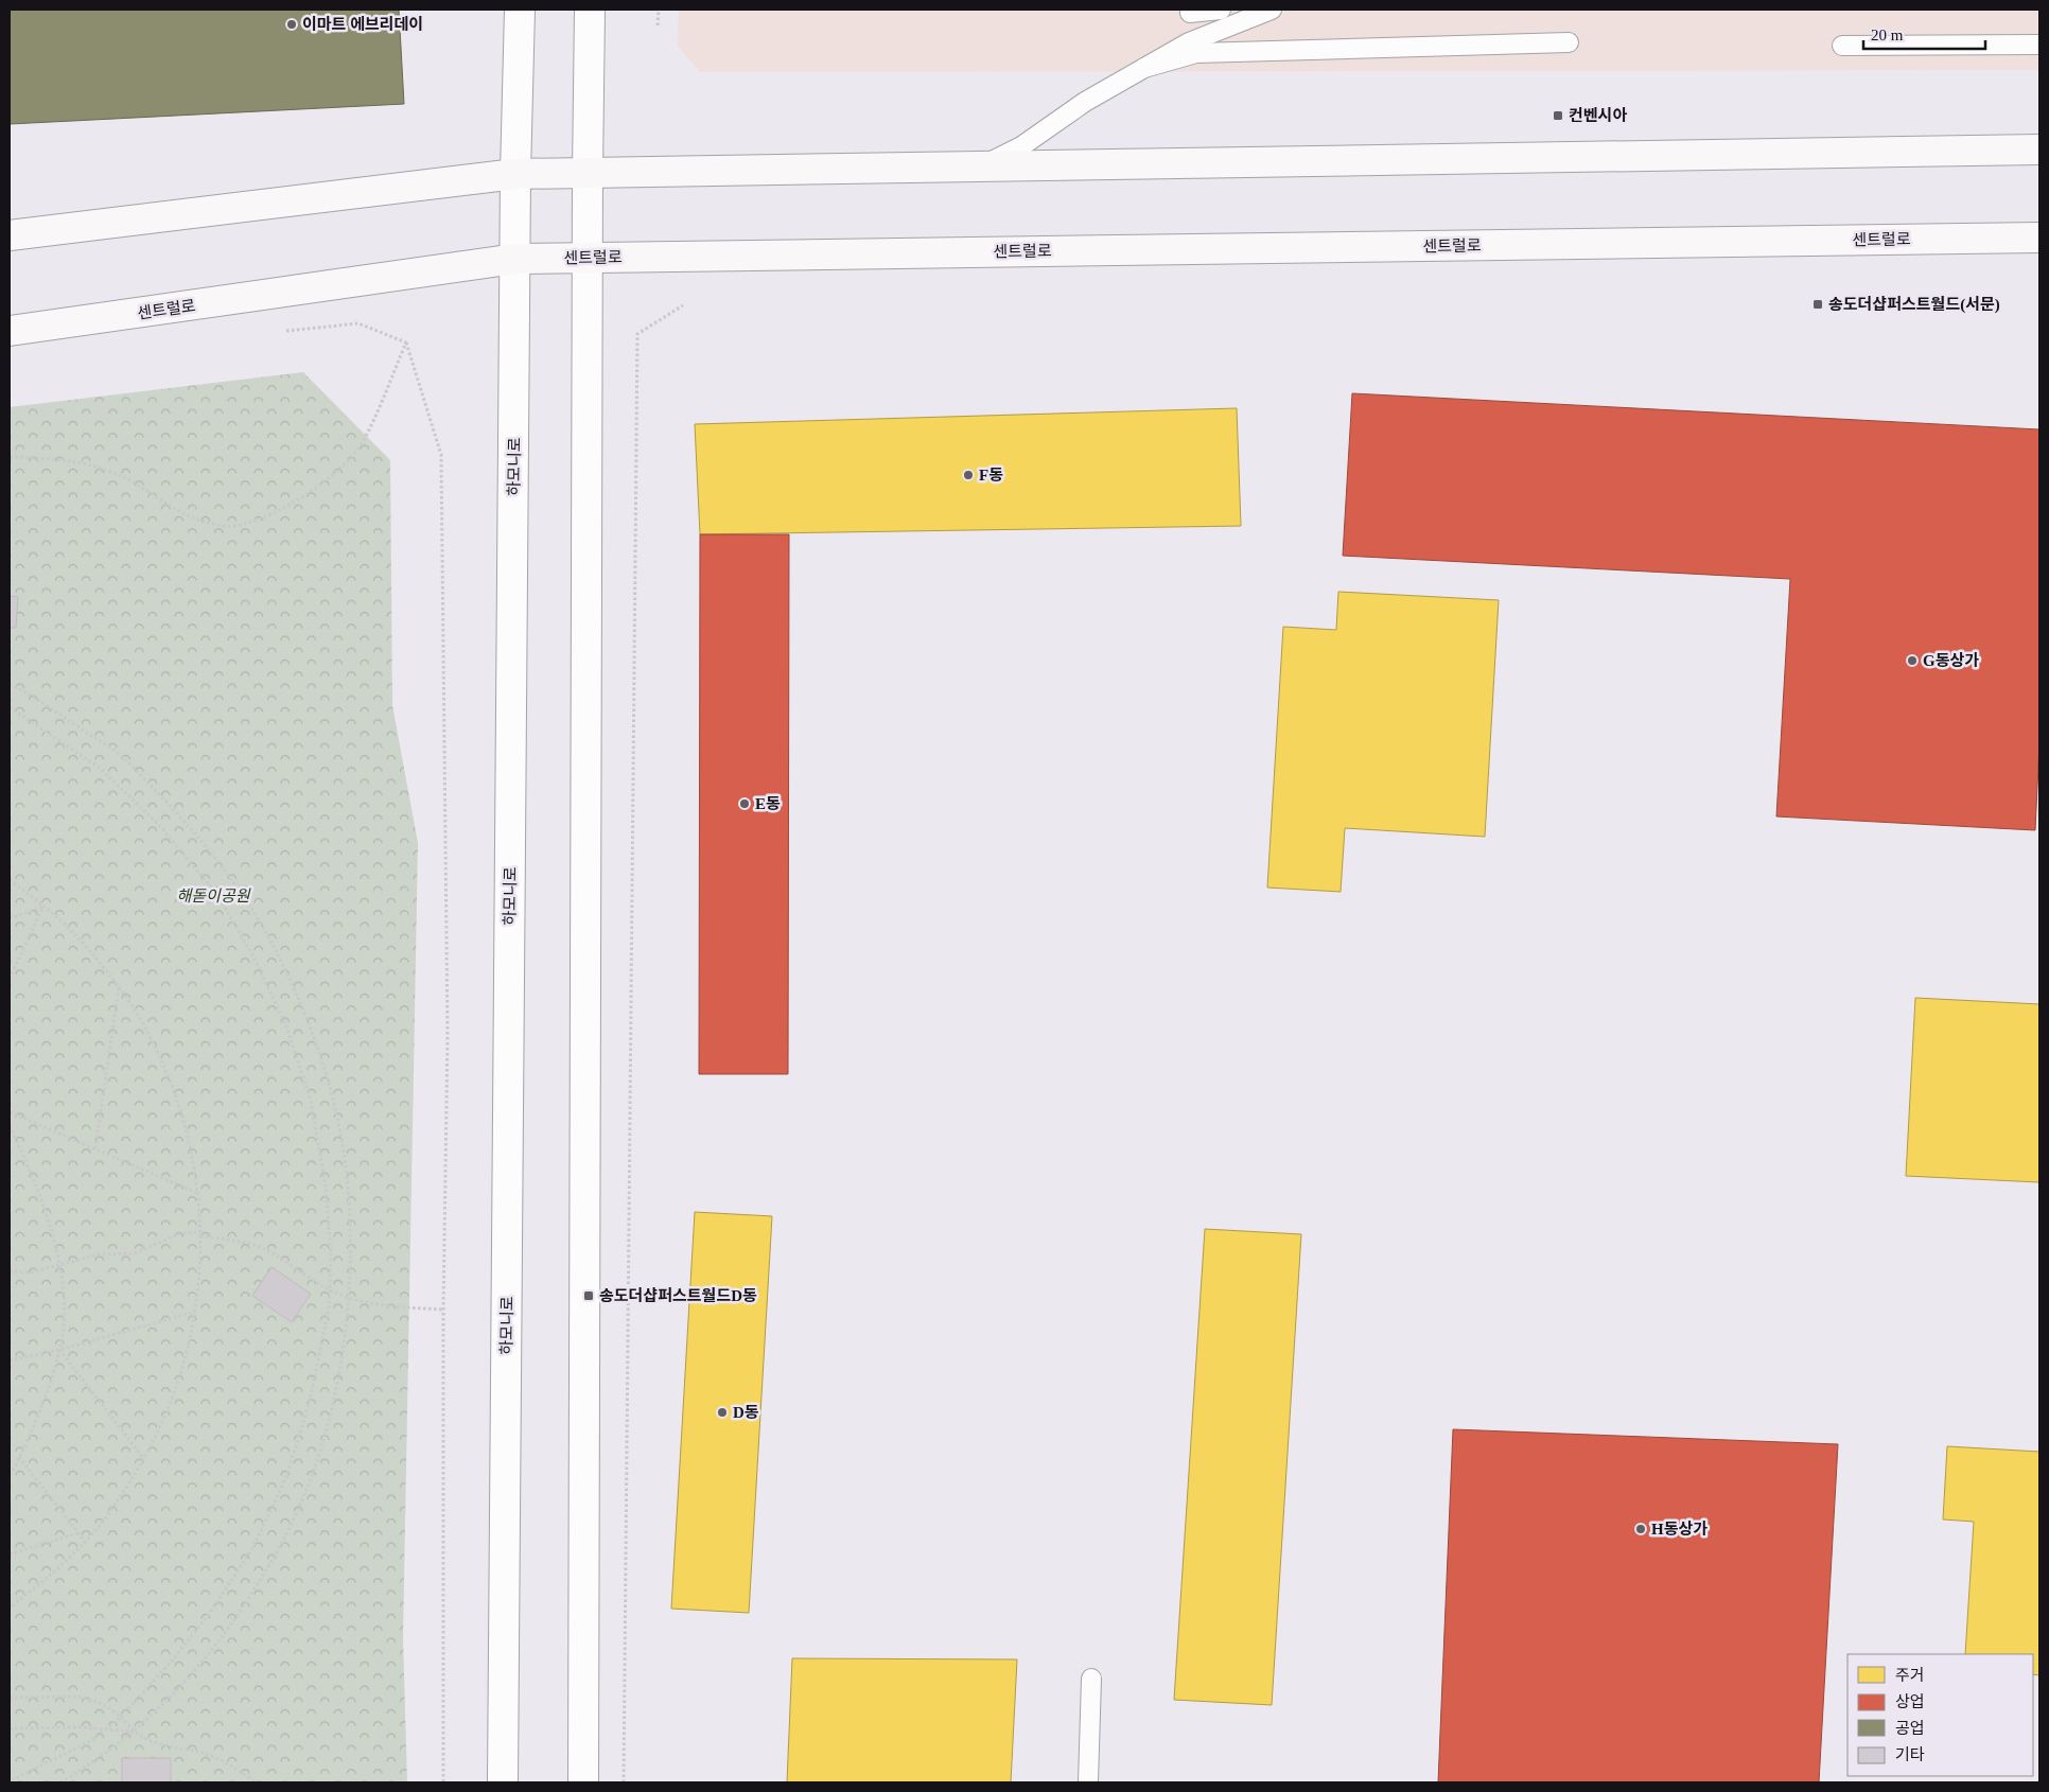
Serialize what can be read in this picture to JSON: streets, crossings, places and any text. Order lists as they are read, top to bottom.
{
  "streets": {
    "main road": ["센트럴로"],
    "street": ["하모니로"]
  },
  "crossings": [
    ["센트럴로", "하모니로"]
  ],
  "parks": ["해돋이공원"],
  "places": {
    "other": [
      "이마트 에브리데이",
      "F동",
      "G동상가",
      "E동",
      "D동",
      "H동상가"
    ],
    "transit": ["컨벤시아", "송도더샵퍼스트월드(서문)", "송도더샵퍼스트월드D동"]
  },
  "legend": [
    "주거",
    "상업",
    "공업",
    "기타"
  ],
  "scale_bar": "20 m"
}
